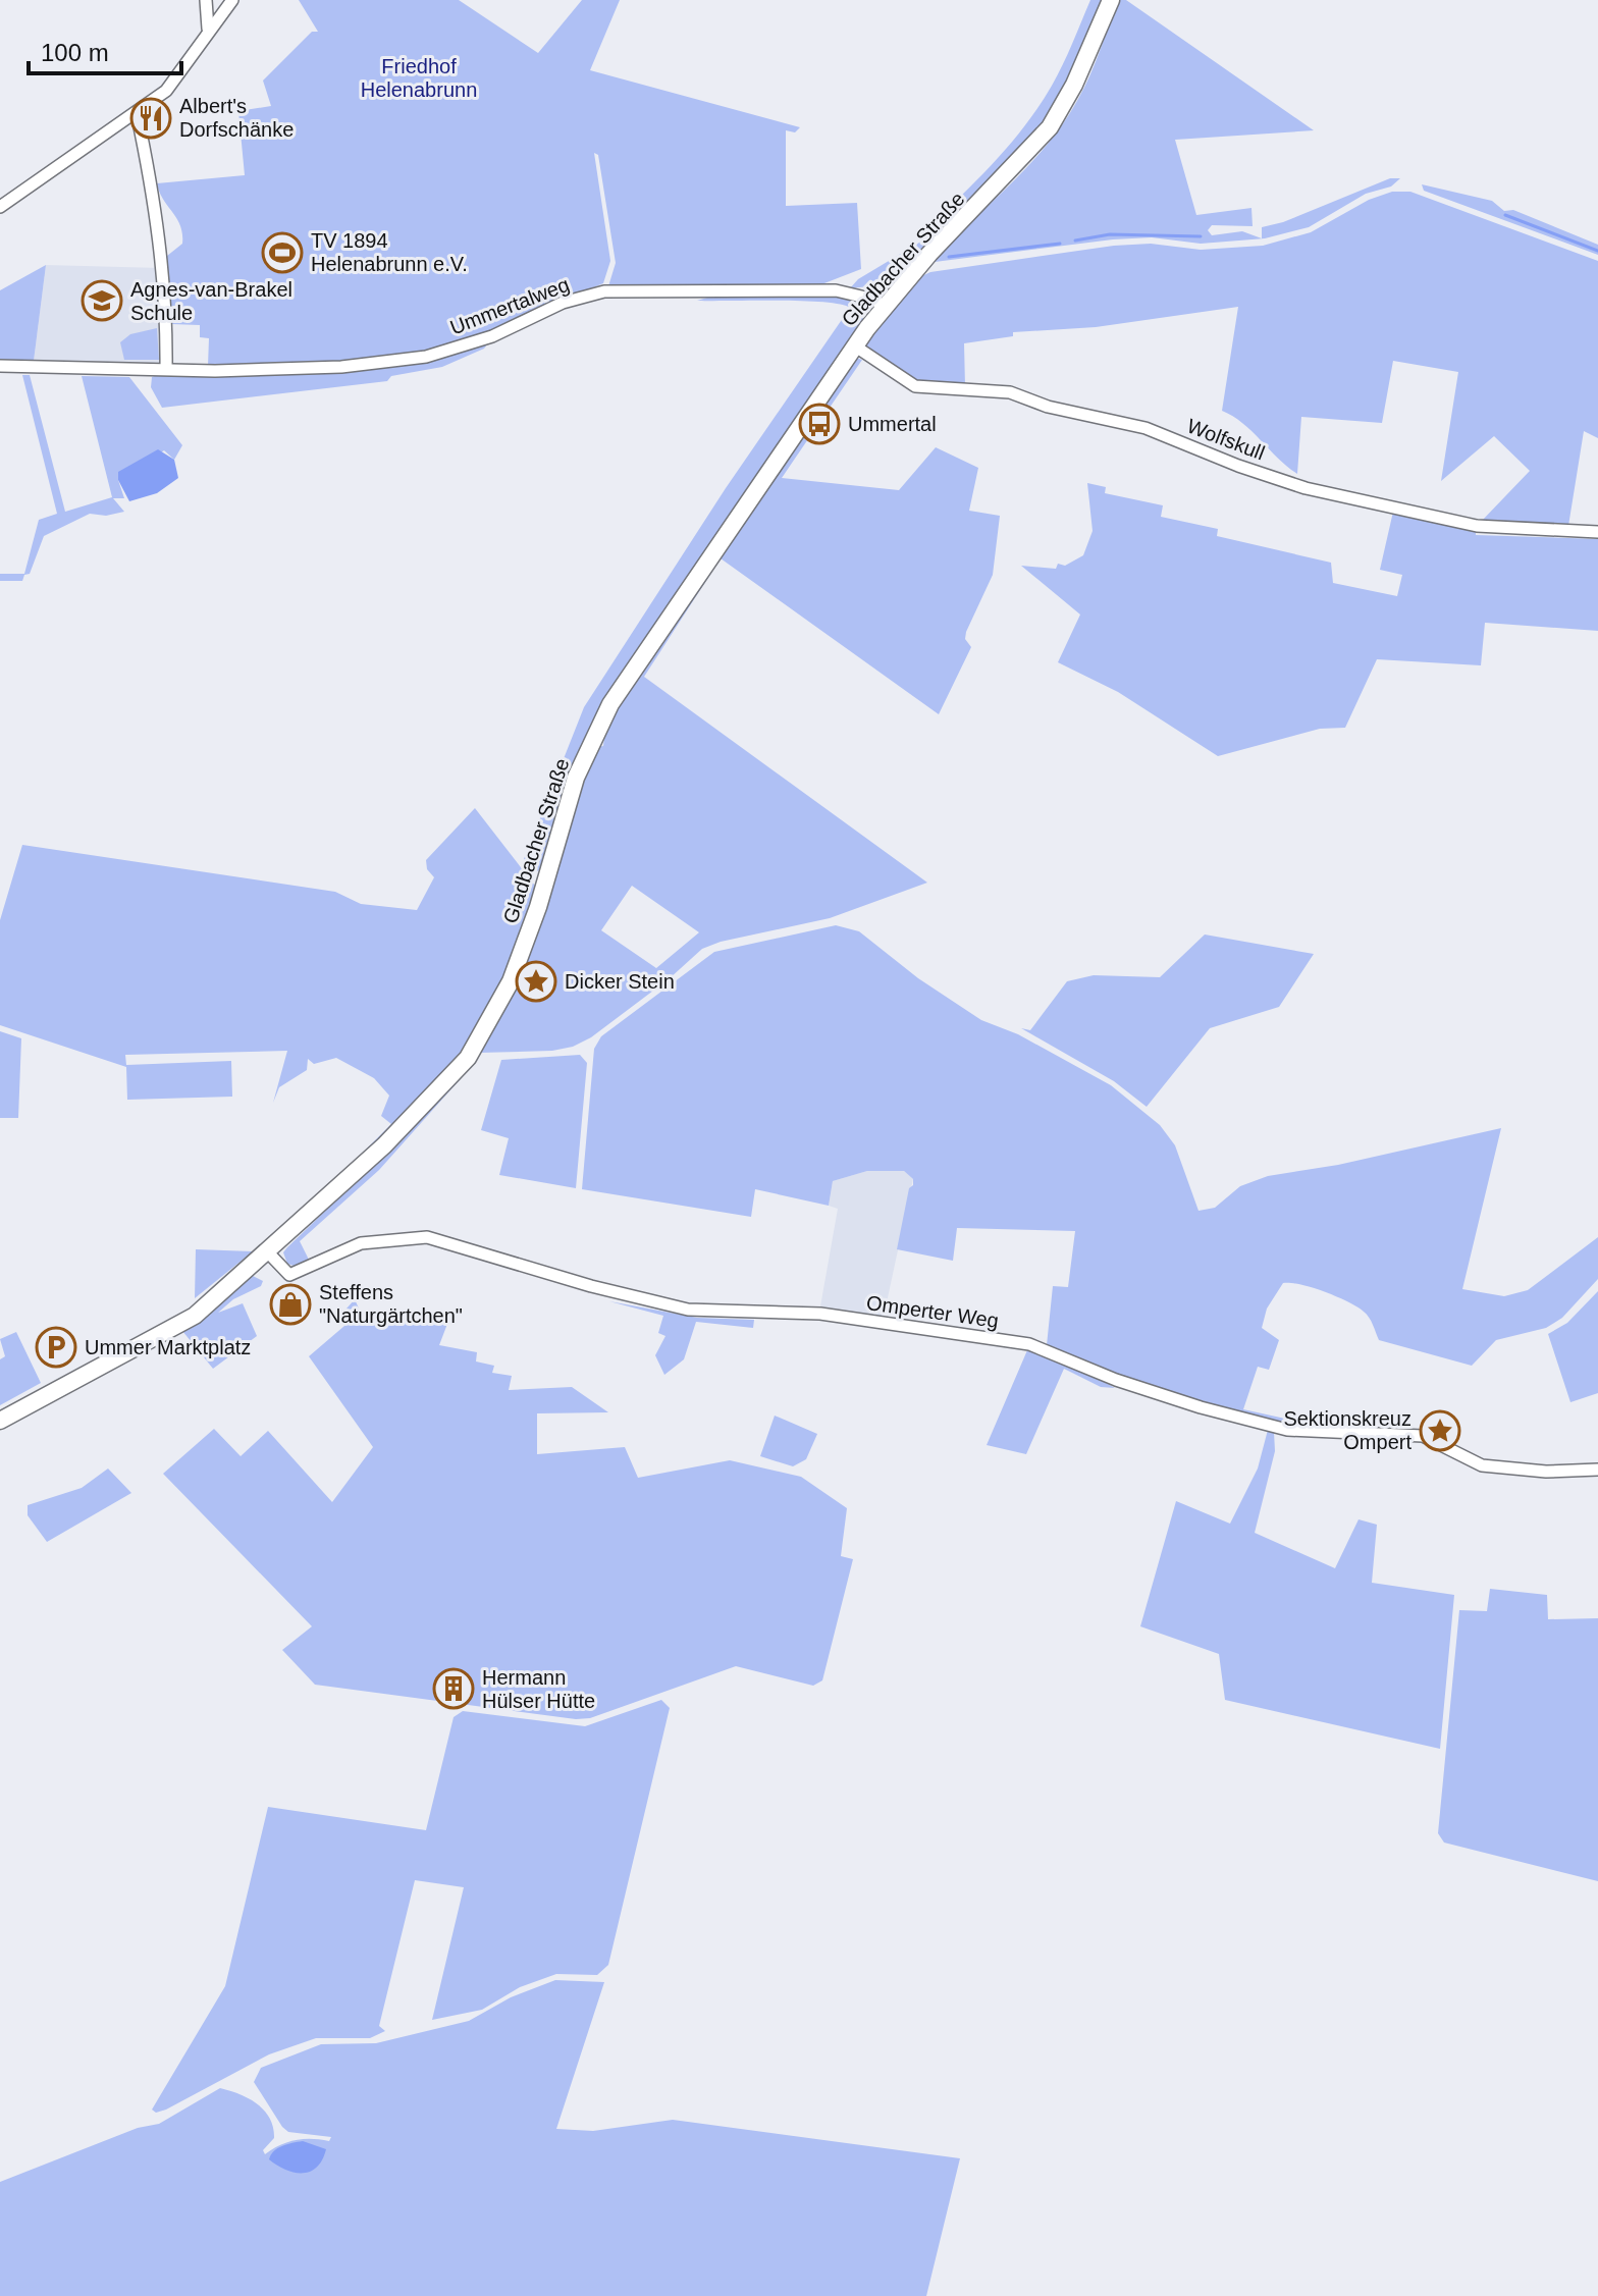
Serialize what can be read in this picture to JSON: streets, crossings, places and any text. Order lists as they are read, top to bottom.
{
  "streets": {
    "main road": ["Gladbacher Straße"],
    "street": ["Ummertalweg", "Wolfskull", "Omperter Weg"]
  },
  "crossings": [
    ["Gladbacher Straße", "Ummertalweg"],
    ["Gladbacher Straße", "Wolfskull"],
    ["Gladbacher Straße", "Omperter Weg"]
  ],
  "parks": ["Friedhof Helenabrunn"],
  "places": {
    "restaurant": ["Albert's Dorfschänke"],
    "sports": ["TV 1894 Helenabrunn e.V."],
    "school or university": ["Agnes-van-Brakel Schule"],
    "bus stop": ["Ummertal"],
    "place": ["Dicker Stein", "Sektionskreuz Ompert"],
    "shop": ["Steffens \"Naturgärtchen\""],
    "parking": ["Ummer Marktplatz"],
    "building": ["Hermann Hülser Hütte"]
  },
  "scale_bar": "100 m"
}
